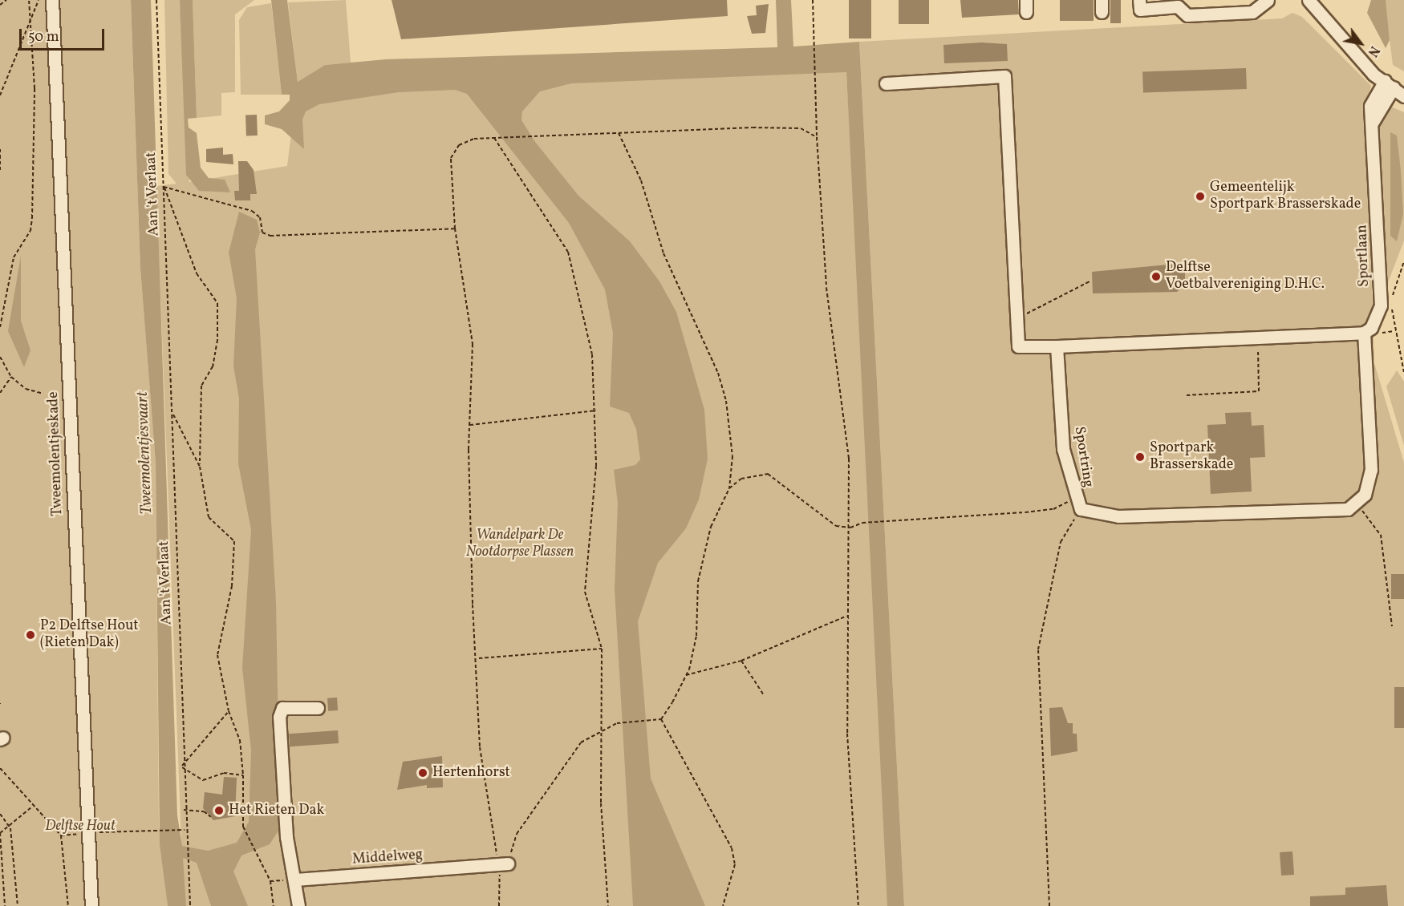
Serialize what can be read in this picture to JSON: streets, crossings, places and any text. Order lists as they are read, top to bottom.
{
  "streets": {
    "street": [
      "Sportlaan",
      "Tweemolentjeskade",
      "Sportring",
      "Middelweg"
    ],
    "path": ["Aan 't Verlaat"]
  },
  "water": ["Tweemolentjesvaart"],
  "parks": ["Wandelpark De Nootdorpse Plassen", "Delftse Hout"],
  "places": [
    "Gemeentelijk Sportpark Brasserskade",
    "Delftse Voetbalvereniging D.H.C.",
    "Sportpark Brasserskade",
    "P2 Delftse Hout (Rieten Dak)",
    "Hertenhorst",
    "Het Rieten Dak"
  ],
  "scale_bar": "50 m",
  "north": "bottom right"
}
